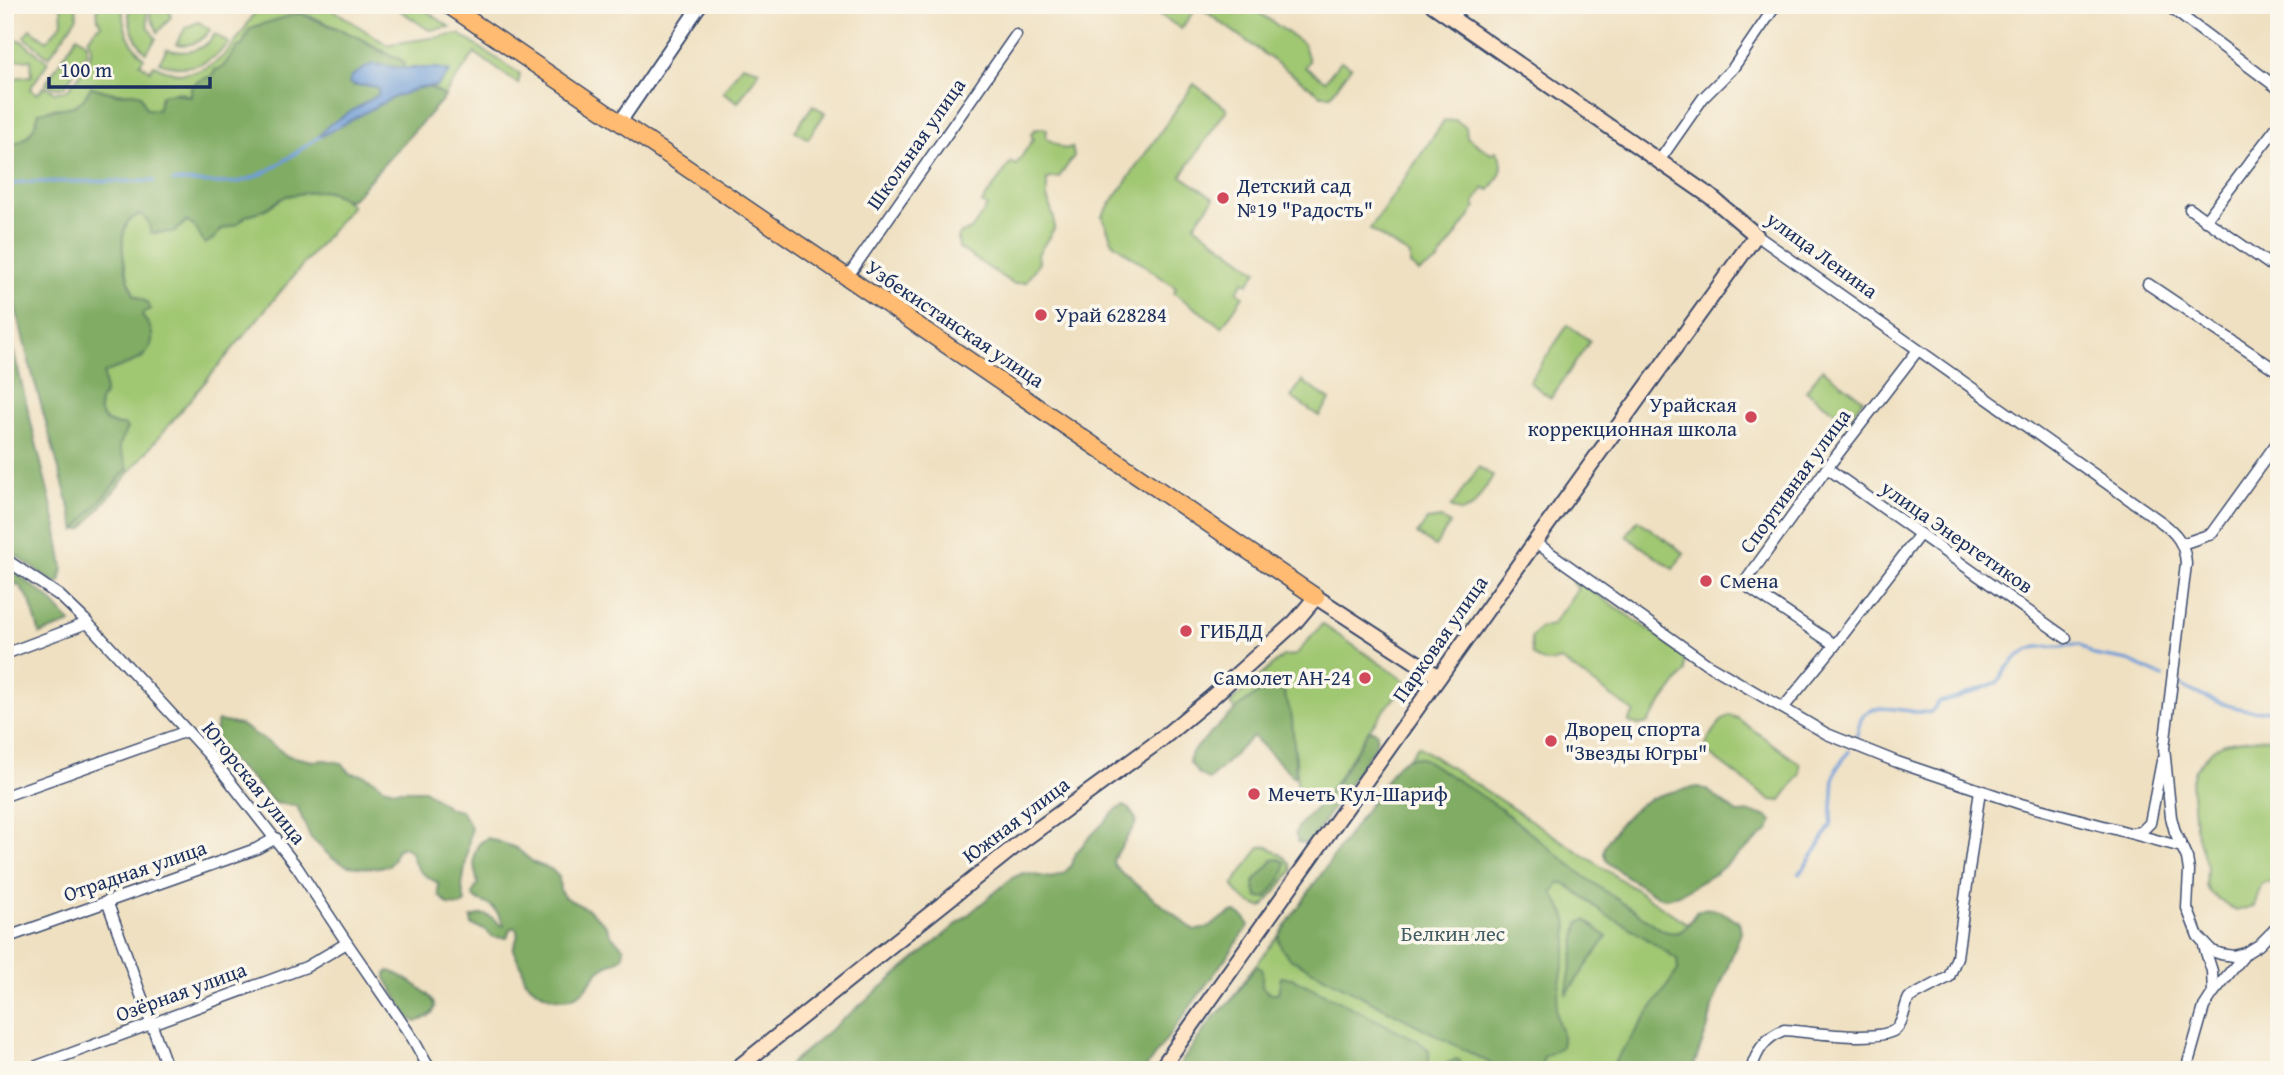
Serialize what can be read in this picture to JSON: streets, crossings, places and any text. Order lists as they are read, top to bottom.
{
  "streets": {
    "main road": [
      "улица Ленина",
      "Узбекистанская улица",
      "Парковая улица",
      "Южная улица"
    ],
    "street": [
      "Школьная улица",
      "Спортивная улица",
      "улица Энергетиков",
      "Югорская улица",
      "Отрадная улица",
      "Озёрная улица"
    ]
  },
  "crossings": [
    ["Школьная улица", "Узбекистанская улица"],
    ["улица Ленина", "Спортивная улица"],
    ["улица Ленина", "Парковая улица"],
    ["Узбекистанская улица", "Парковая улица"],
    ["Узбекистанская улица", "Южная улица"],
    ["Спортивная улица", "улица Энергетиков"],
    ["Югорская улица", "Отрадная улица"],
    ["Югорская улица", "Озёрная улица"]
  ],
  "parks": ["Белкин лес"],
  "places": [
    "Детский сад №19 \"Радость\"",
    "Урай 628284",
    "Урайская коррекционная школа",
    "Смена",
    "ГИБДД",
    "Самолет АН-24",
    "Дворец спорта \"Звезды Югры\"",
    "Мечеть Кул-Шариф"
  ],
  "scale_bar": "100 m"
}
